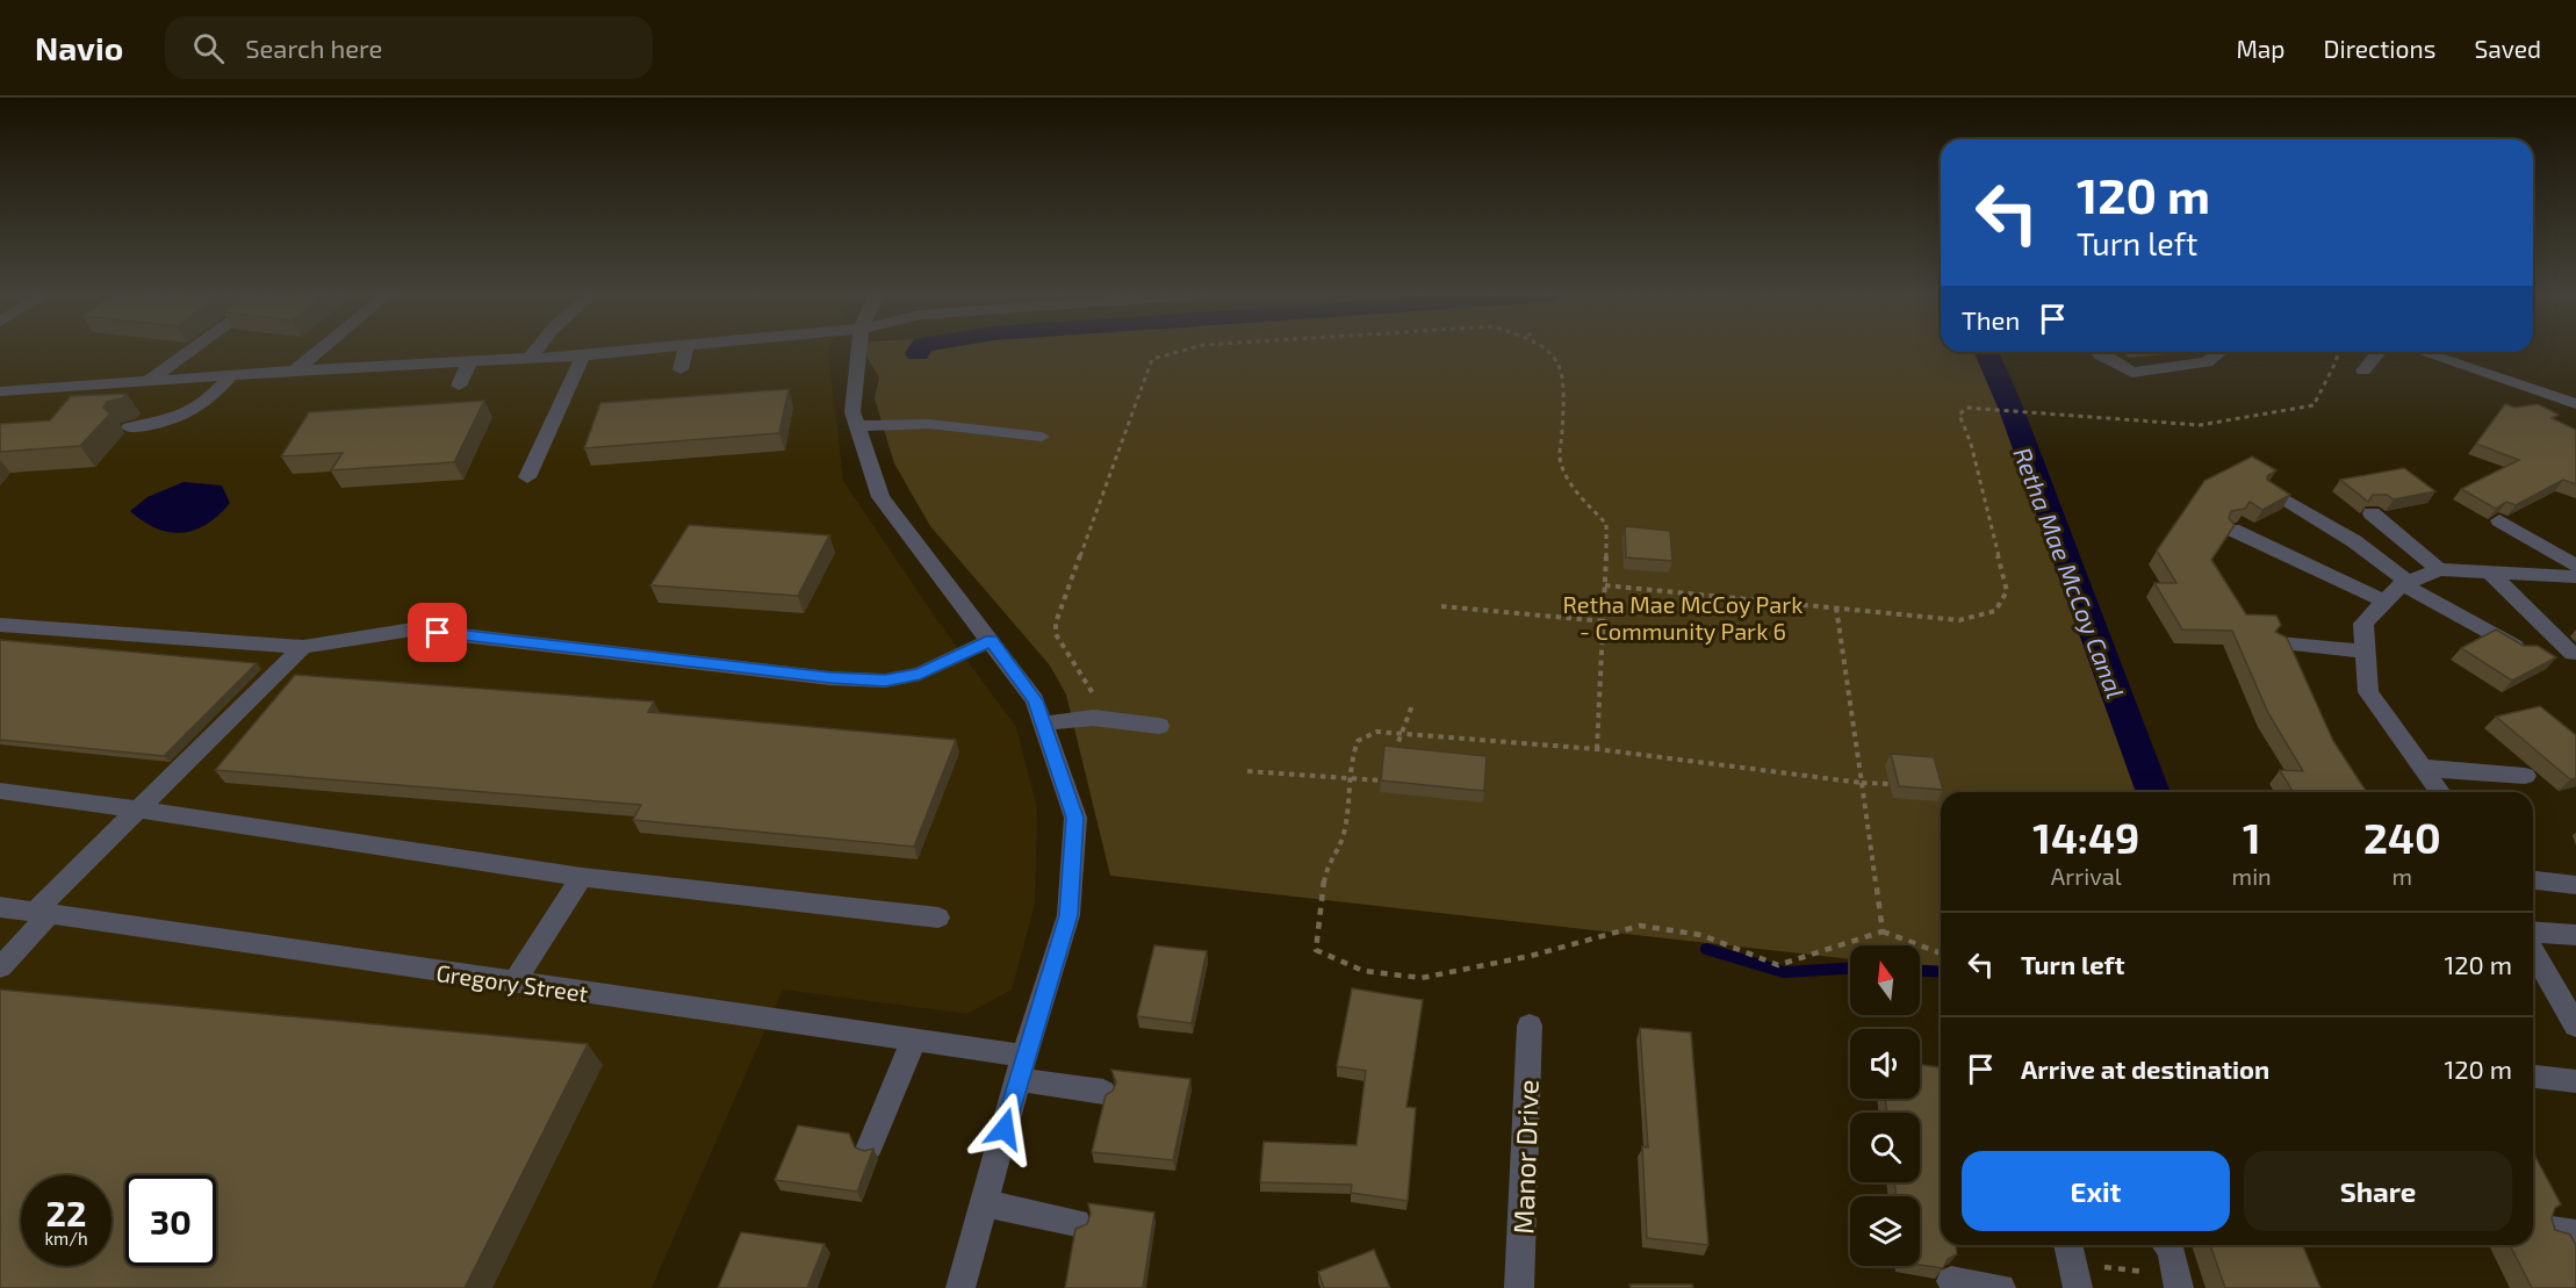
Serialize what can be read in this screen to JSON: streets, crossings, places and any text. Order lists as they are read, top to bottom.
{
  "streets": {
    "street": ["Gregory Street", "Manor Drive"]
  },
  "water": ["Retha Mae McCoy Canal"],
  "parks": ["Retha Mae McCoy Park - Community Park 6"],
  "north": "top",
  "page": {
    "header": "Navio",
    "search": "Search here",
    "nav": ["Map", "Directions", "Saved"],
    "turn": ["120 m", "Turn left"],
    "then": "Then",
    "eta": [
      "14:49",
      "Arrival",
      "1",
      "min",
      "240",
      "m"
    ],
    "list": [
      {
        "name": "Turn left",
        "value": "120 m"
      },
      {
        "name": "Arrive at destination",
        "value": "120 m"
      }
    ],
    "buttons": ["Exit", "Share"],
    "speed": "22 km/h",
    "limit": "30"
  }
}
